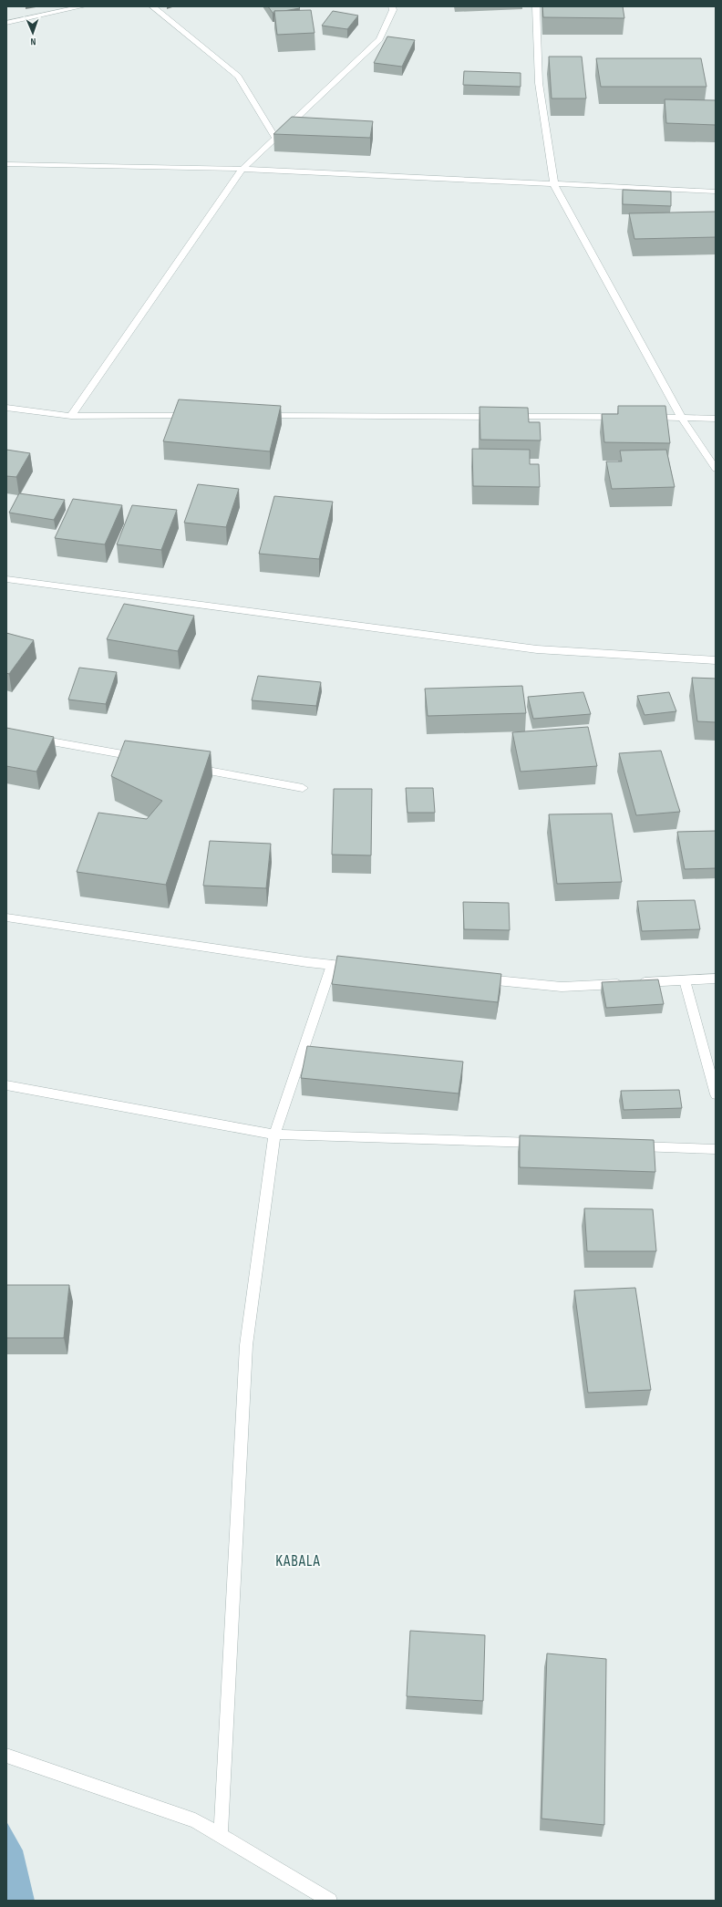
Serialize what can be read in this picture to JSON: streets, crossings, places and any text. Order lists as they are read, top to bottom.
{
  "districts": ["KABALA"],
  "north": "bottom"
}
